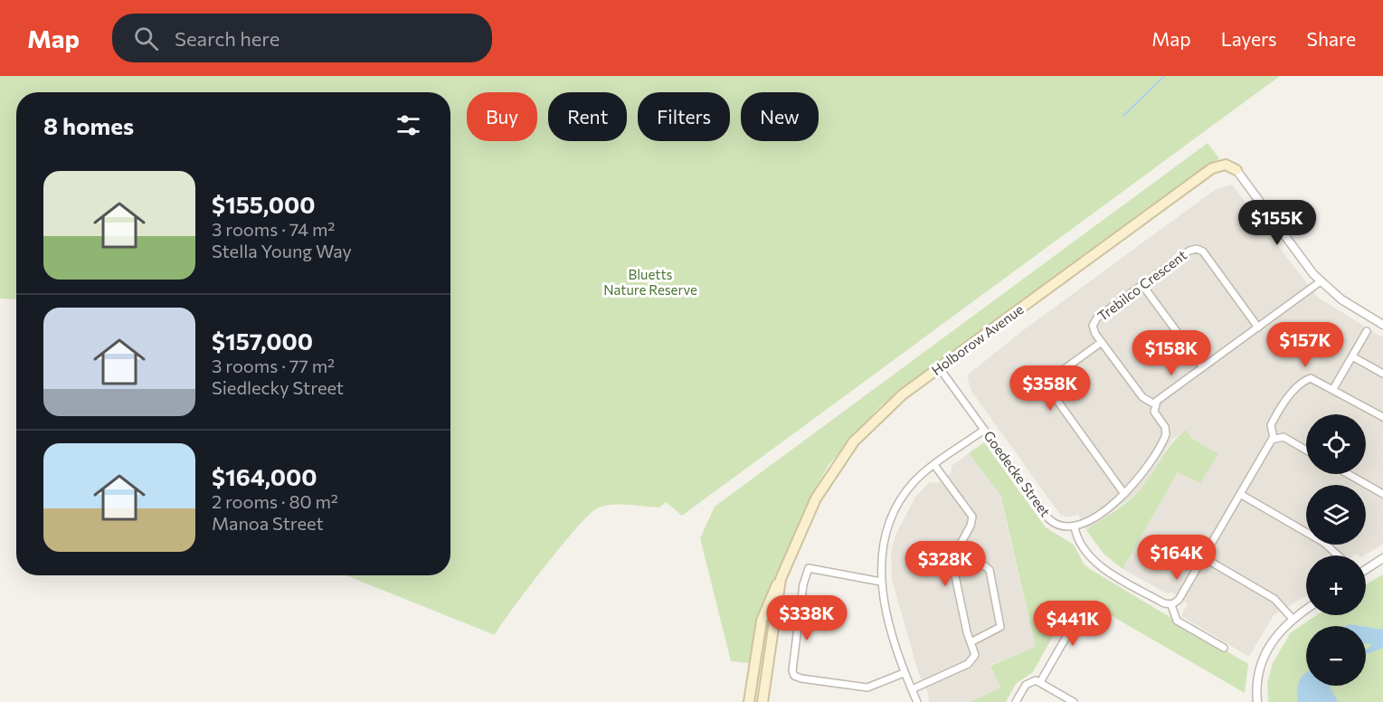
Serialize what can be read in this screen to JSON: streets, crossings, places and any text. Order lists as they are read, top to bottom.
{
  "streets": {
    "main road": ["Holborow Avenue"],
    "street": ["Trebilco Crescent", "Goedecke Street"]
  },
  "crossings": [
    ["Holborow Avenue", "Goedecke Street"]
  ],
  "parks": ["Bluetts Nature Reserve"],
  "page": {
    "header": "Map",
    "search": "Search here",
    "nav": ["Map", "Layers", "Share"],
    "chip": [
      "Buy",
      "Rent",
      "Filters",
      "New"
    ],
    "heading": "8 homes",
    "list": [
      {
        "name": "$155,000",
        "note": "3 rooms · 74 m² · Stella Young Way"
      },
      {
        "name": "$157,000",
        "note": "3 rooms · 77 m² · Siedlecky Street"
      },
      {
        "name": "$164,000",
        "note": "2 rooms · 80 m² · Manoa Street"
      }
    ],
    "price": [
      "$155K",
      "$157K",
      "$158K",
      "$358K",
      "$164K",
      "$328K",
      "$338K",
      "$441K"
    ],
    "map_buttons": ["+", "−"]
  }
}
